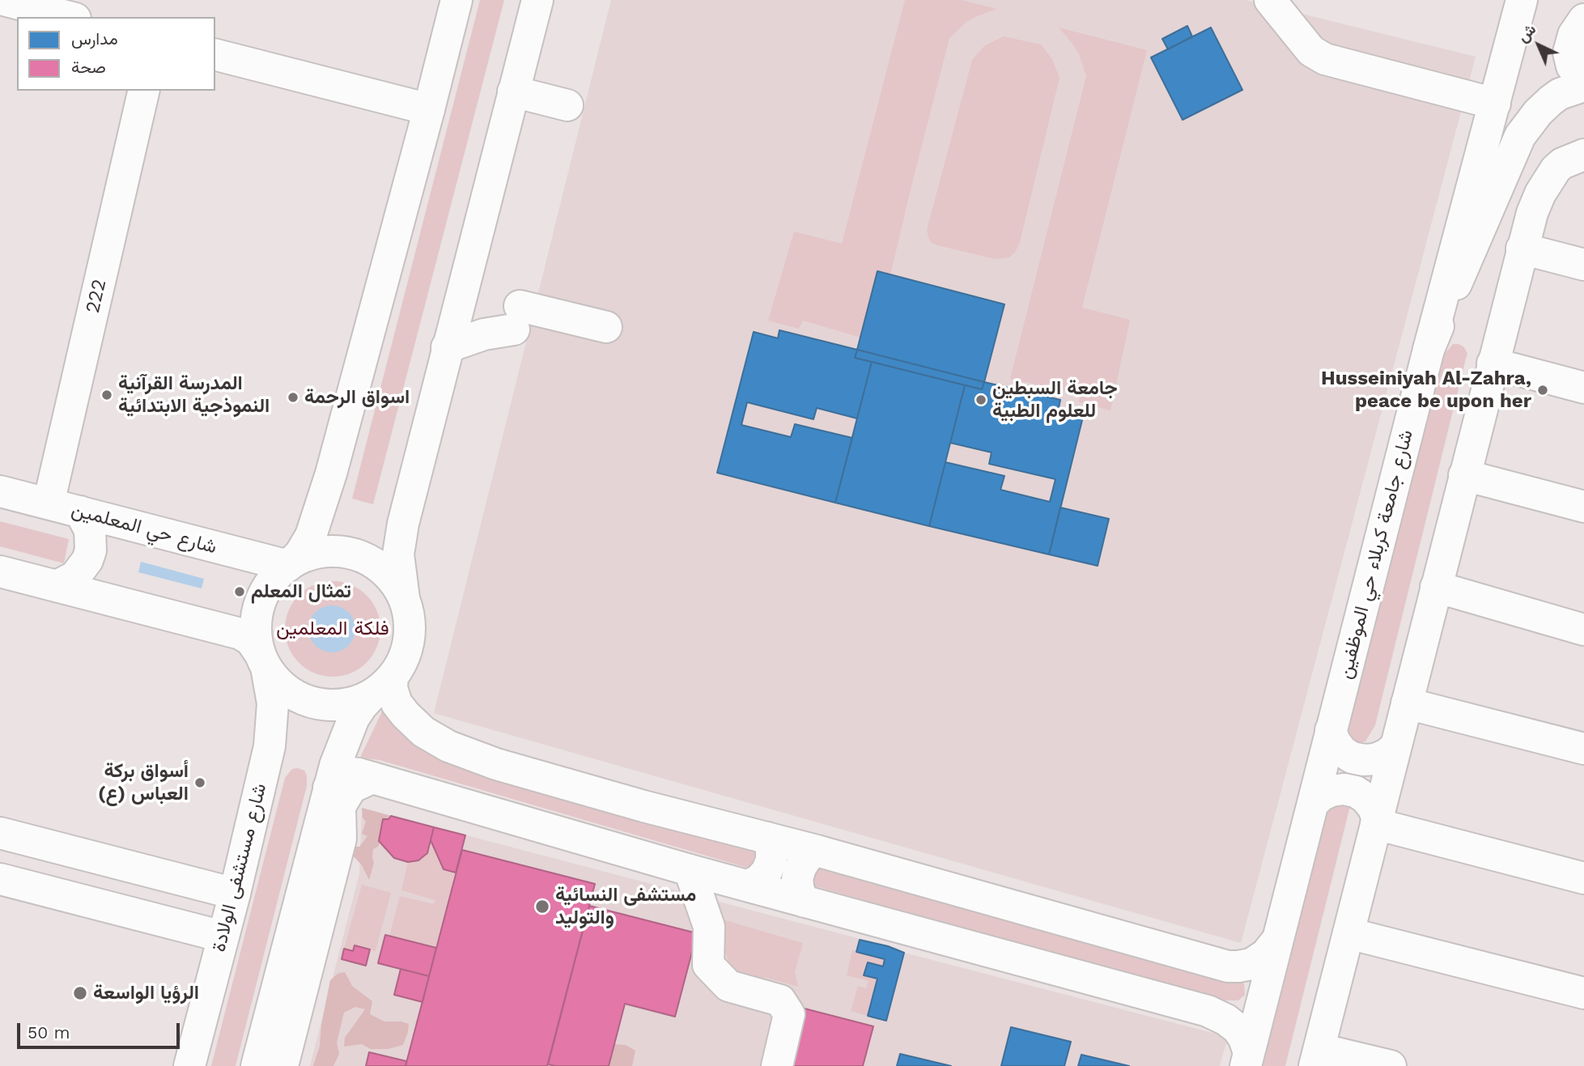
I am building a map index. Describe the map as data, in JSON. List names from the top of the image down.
{
  "streets": {
    "main road": [
      "222",
      "شارع حي المعلمين",
      "شارع جامعة كربلاء حي الموظفين",
      "شارع مستشفى الولادة"
    ]
  },
  "crossings": [
    ["222", "شارع حي المعلمين"],
    ["شارع حي المعلمين", "شارع مستشفى الولادة"]
  ],
  "parks": ["فلكة المعلمين"],
  "places": [
    "Husseiniyah Al-Zahra, peace be upon her",
    "المدرسة القرآنية النموذجية الابتدائية",
    "اسواق الرحمة",
    "جامعة السبطين للعلوم الطبية",
    "تمثال المعلم",
    "أسواق بركة العباس (ع)",
    "مستشفى النسائية والتوليد",
    "الرؤيا الواسعة"
  ],
  "legend": ["مدارس", "صحة"],
  "scale_bar": "50 m",
  "north": "top left"
}
